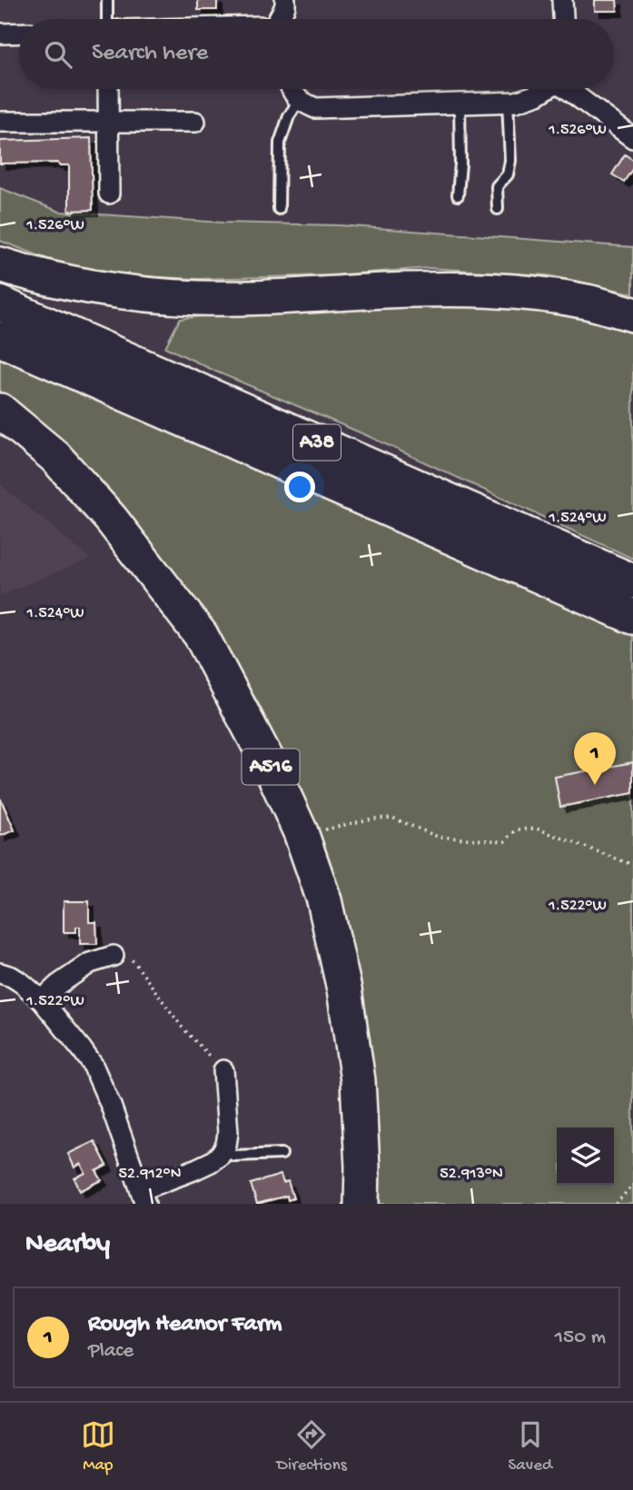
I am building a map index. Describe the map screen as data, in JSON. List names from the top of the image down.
{
  "streets": {
    "highway": ["A38", "A516"]
  },
  "page": {
    "search": "Search here",
    "pins": "1",
    "heading": "Nearby",
    "list": [
      {
        "mark": "1",
        "name": "Rough Heanor Farm",
        "note": "Place",
        "value": "150 m"
      }
    ],
    "nav": ["Map", "Directions", "Saved"]
  },
  "coordinates": [
    "1.526°W",
    "1.524°W",
    "1.522°W",
    "52.912°N",
    "52.913°N"
  ]
}
